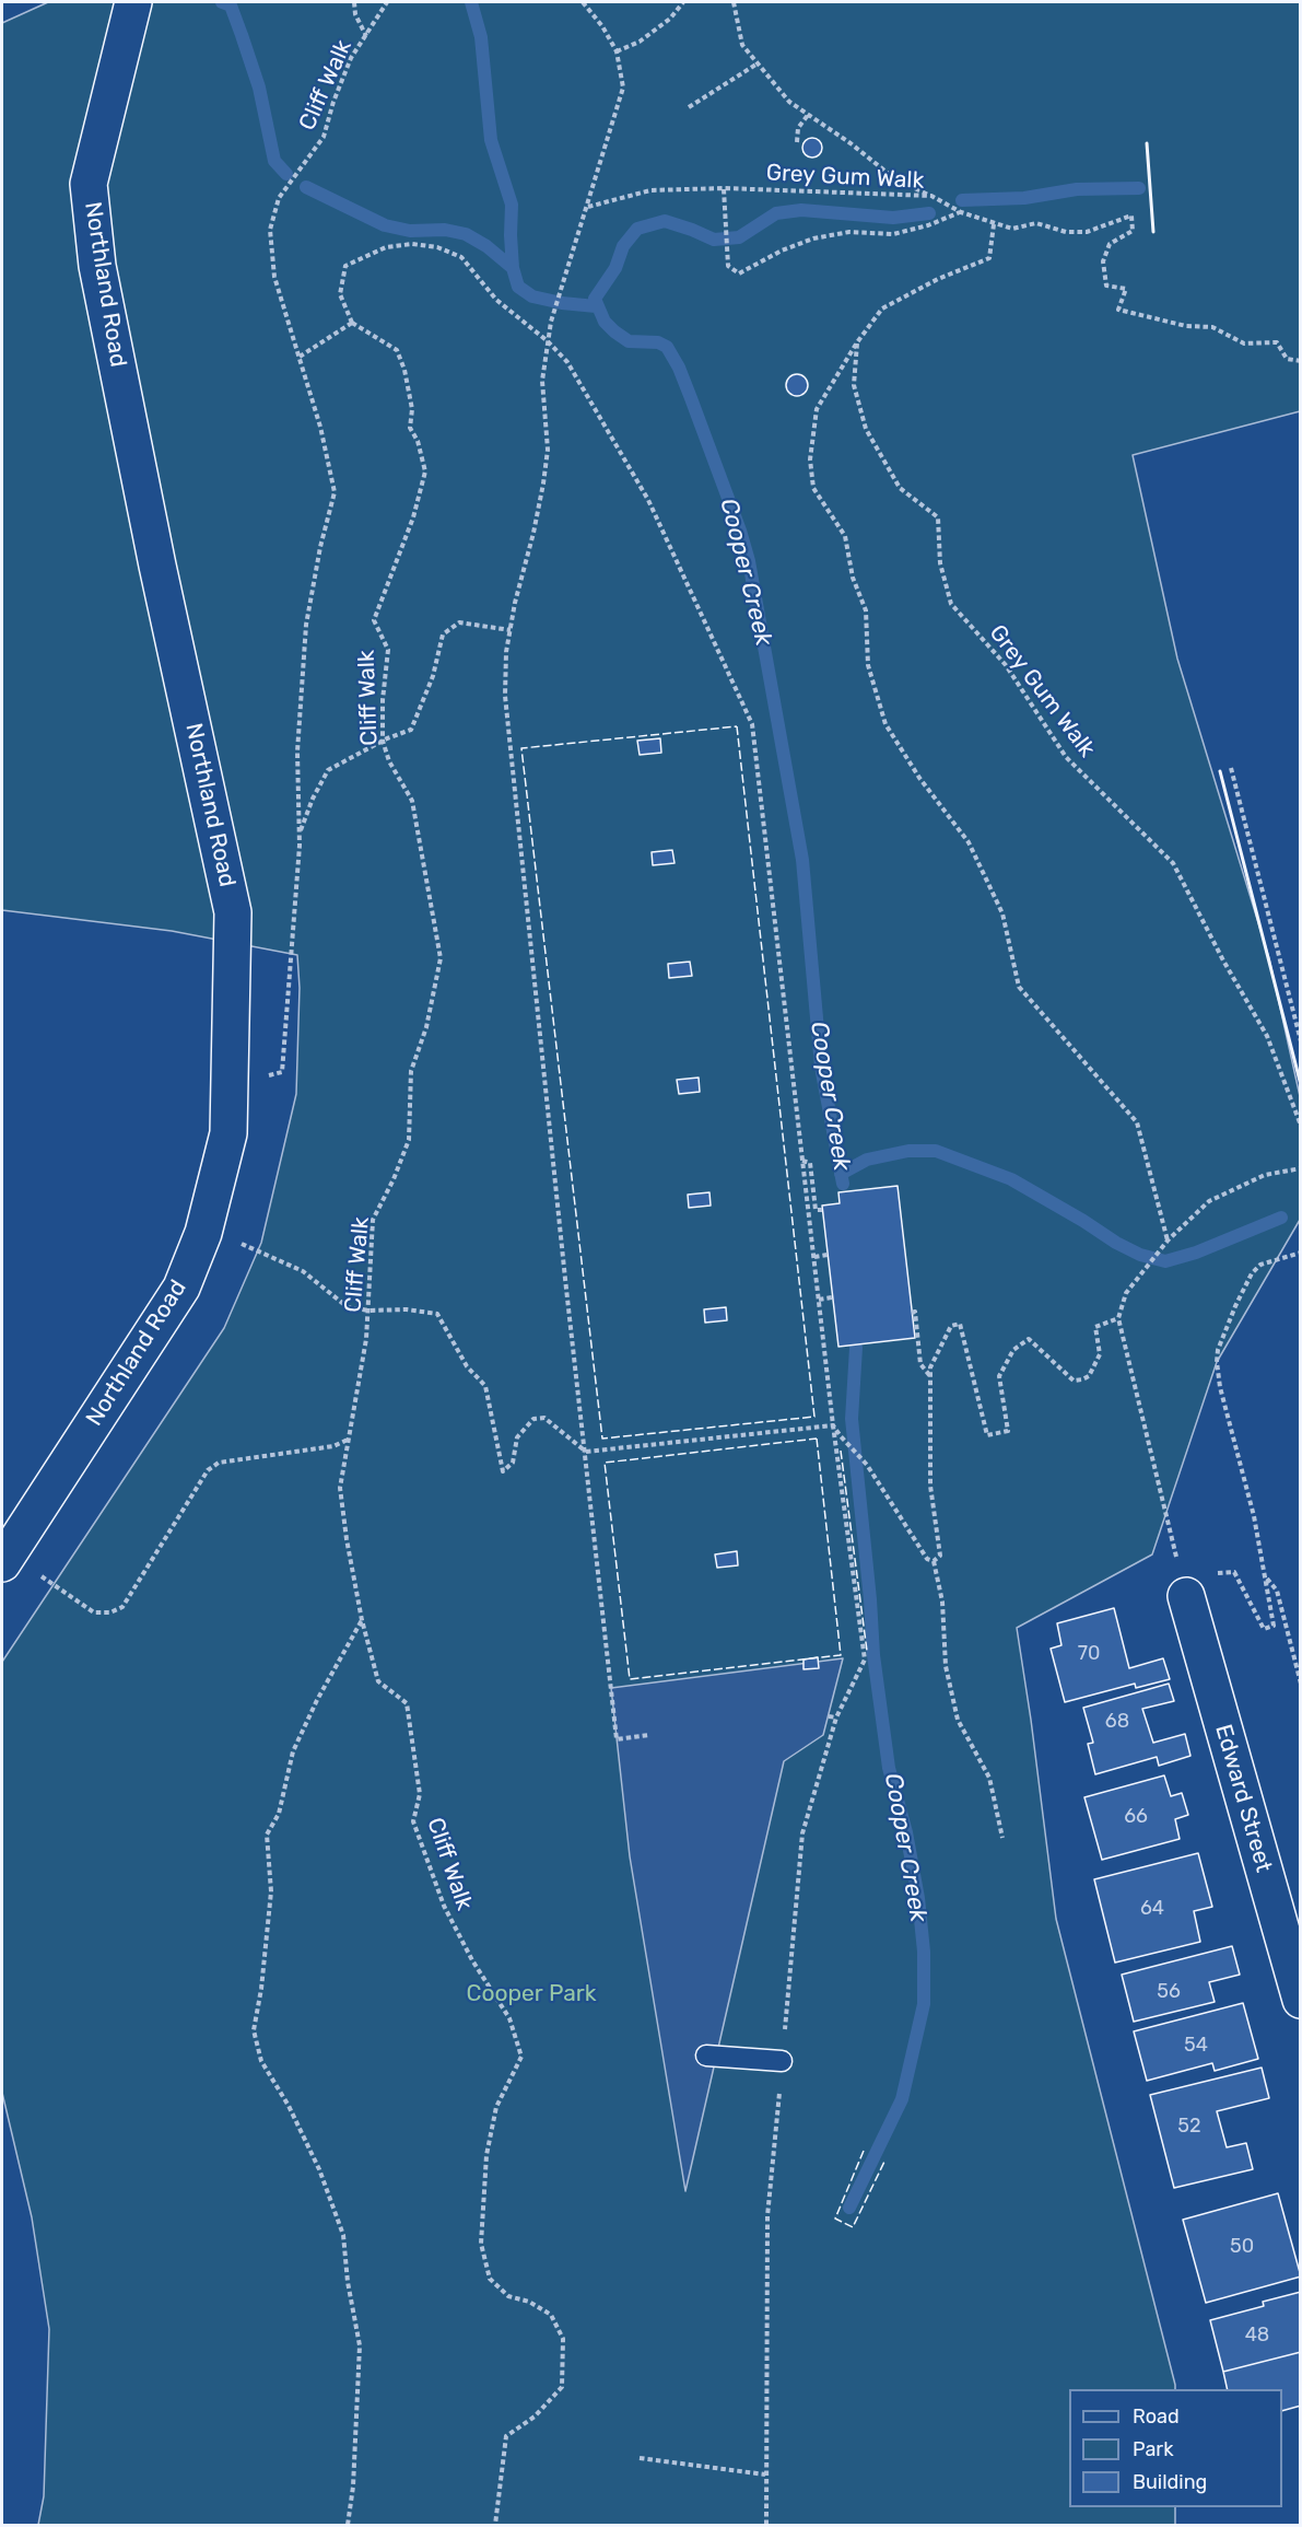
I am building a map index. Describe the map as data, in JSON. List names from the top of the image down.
{
  "streets": {
    "street": ["Northland Road", "Edward Street"],
    "path": ["Cliff Walk", "Grey Gum Walk"]
  },
  "water": ["Cooper Creek"],
  "parks": ["Cooper Park"],
  "house_numbers": [
    "70",
    "68",
    "66",
    "64",
    "56",
    "54",
    "52",
    "50",
    "48"
  ],
  "legend": ["Road", "Park", "Building"]
}
